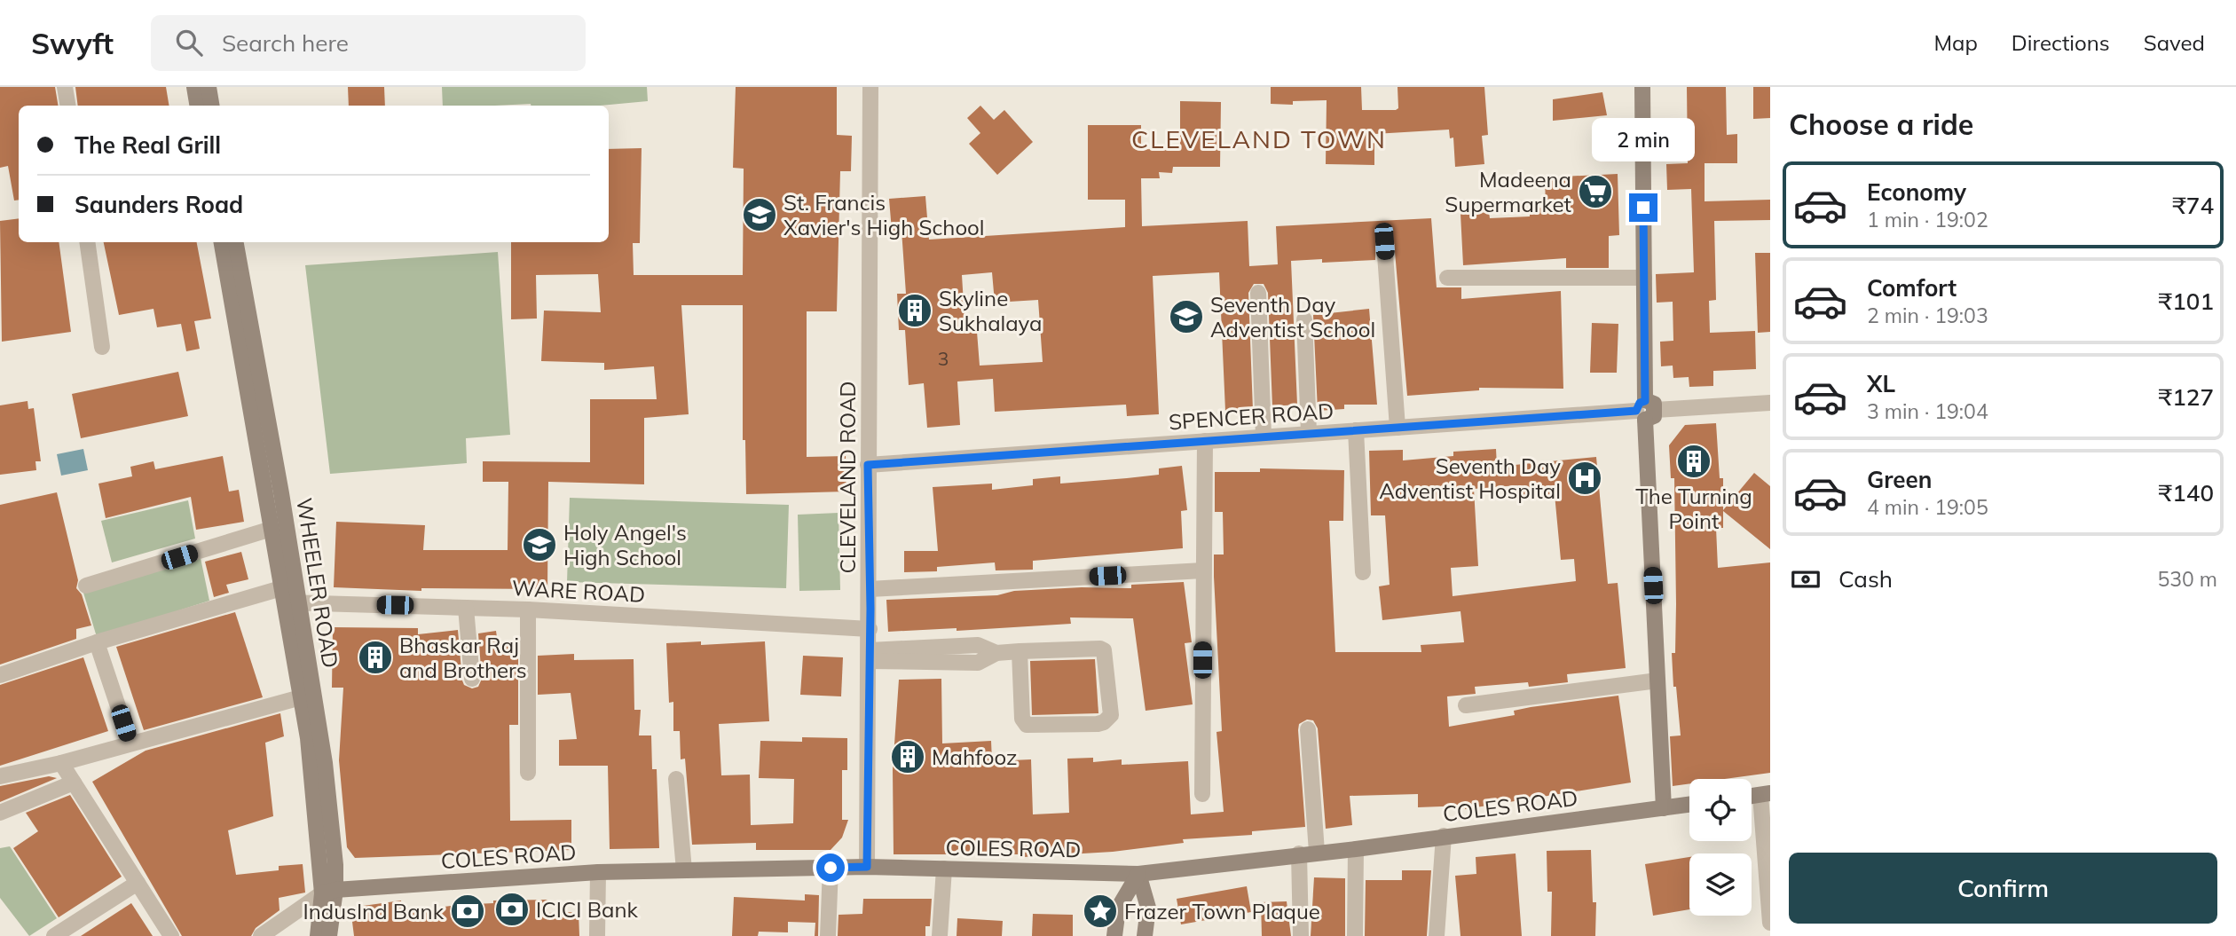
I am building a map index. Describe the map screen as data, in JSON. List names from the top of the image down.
{
  "streets": {
    "street": [
      "SPENCER ROAD",
      "CLEVELAND ROAD",
      "WHEELER ROAD",
      "WARE ROAD",
      "COLES ROAD"
    ]
  },
  "crossings": [
    ["SPENCER ROAD", "CLEVELAND ROAD"],
    ["CLEVELAND ROAD", "WARE ROAD"],
    ["CLEVELAND ROAD", "COLES ROAD"],
    ["WHEELER ROAD", "WARE ROAD"],
    ["WHEELER ROAD", "COLES ROAD"]
  ],
  "districts": ["CLEVELAND TOWN"],
  "places": {
    "supermarket": ["Madeena Supermarket"],
    "school or university": ["St. Francis Xavier's High School", "Seventh Day Adventist School", "Holy Angel's High School"],
    "building": [
      "Skyline Sukhalaya",
      "The Turning Point",
      "Bhaskar Raj and Brothers",
      "Mahfooz"
    ],
    "hospital": ["Seventh Day Adventist Hospital"],
    "bank": ["ICICI Bank", "IndusInd Bank"],
    "place": ["Frazer Town Plaque"]
  },
  "house_numbers": ["3"],
  "page": {
    "header": "Swyft",
    "search": "Search here",
    "nav": ["Map", "Directions", "Saved"],
    "heading": "Choose a ride",
    "banner": ["The Real Grill", "Saunders Road"],
    "bubble": "2 min",
    "list": [
      {
        "name": "Economy",
        "note": "1 min · 19:02",
        "value": "₹74"
      },
      {
        "name": "Comfort",
        "note": "2 min · 19:03",
        "value": "₹101"
      },
      {
        "name": "XL",
        "note": "3 min · 19:04",
        "value": "₹127"
      },
      {
        "name": "Green",
        "note": "4 min · 19:05",
        "value": "₹140"
      }
    ],
    "pay": ["Cash", "530 m"],
    "buttons": "Confirm"
  }
}
